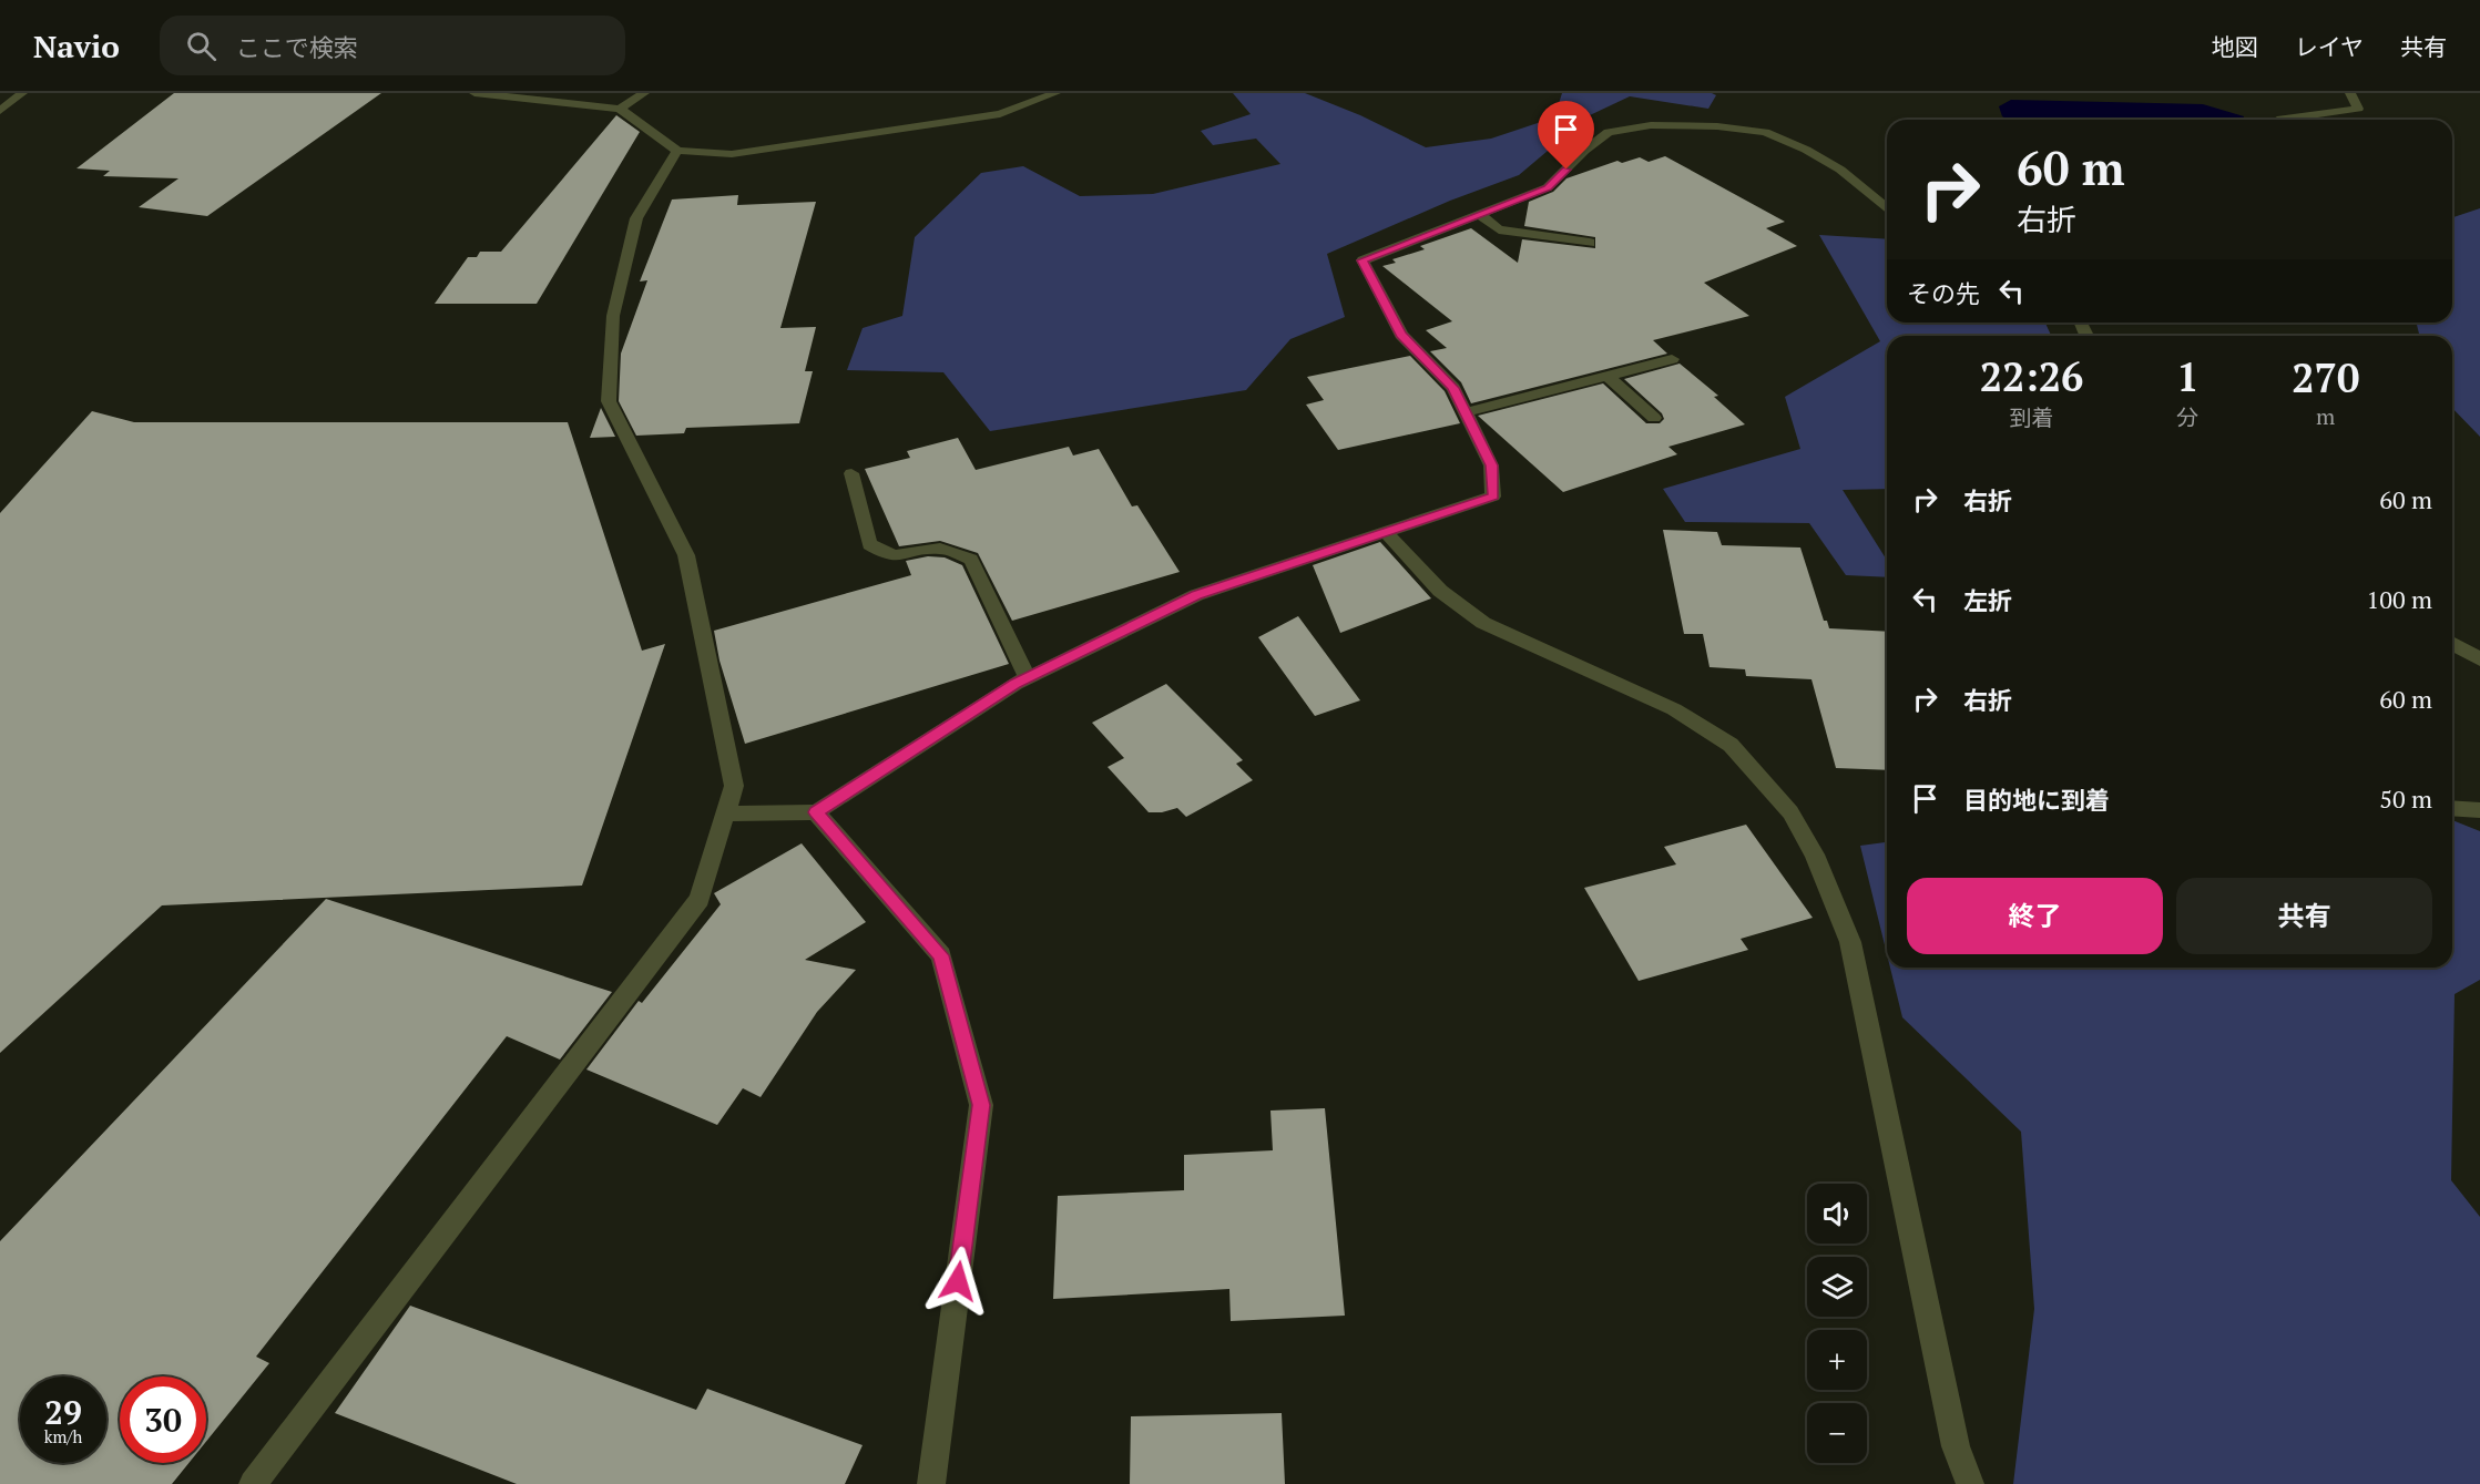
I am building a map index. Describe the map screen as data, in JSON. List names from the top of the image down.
{
  "page": {
    "header": "Navio",
    "search": "ここで検索",
    "nav": ["地図", "レイヤ", "共有"],
    "turn": ["60 m", "右折"],
    "then": "その先",
    "eta": [
      "22:26",
      "到着",
      "1",
      "分",
      "270",
      "m"
    ],
    "list": [
      {
        "name": "右折",
        "value": "60 m"
      },
      {
        "name": "左折",
        "value": "100 m"
      },
      {
        "name": "右折",
        "value": "60 m"
      },
      {
        "name": "目的地に到着",
        "value": "50 m"
      }
    ],
    "buttons": ["終了", "共有"],
    "map_buttons": ["+", "−"],
    "speed": "29 km/h",
    "limit": "30"
  }
}
